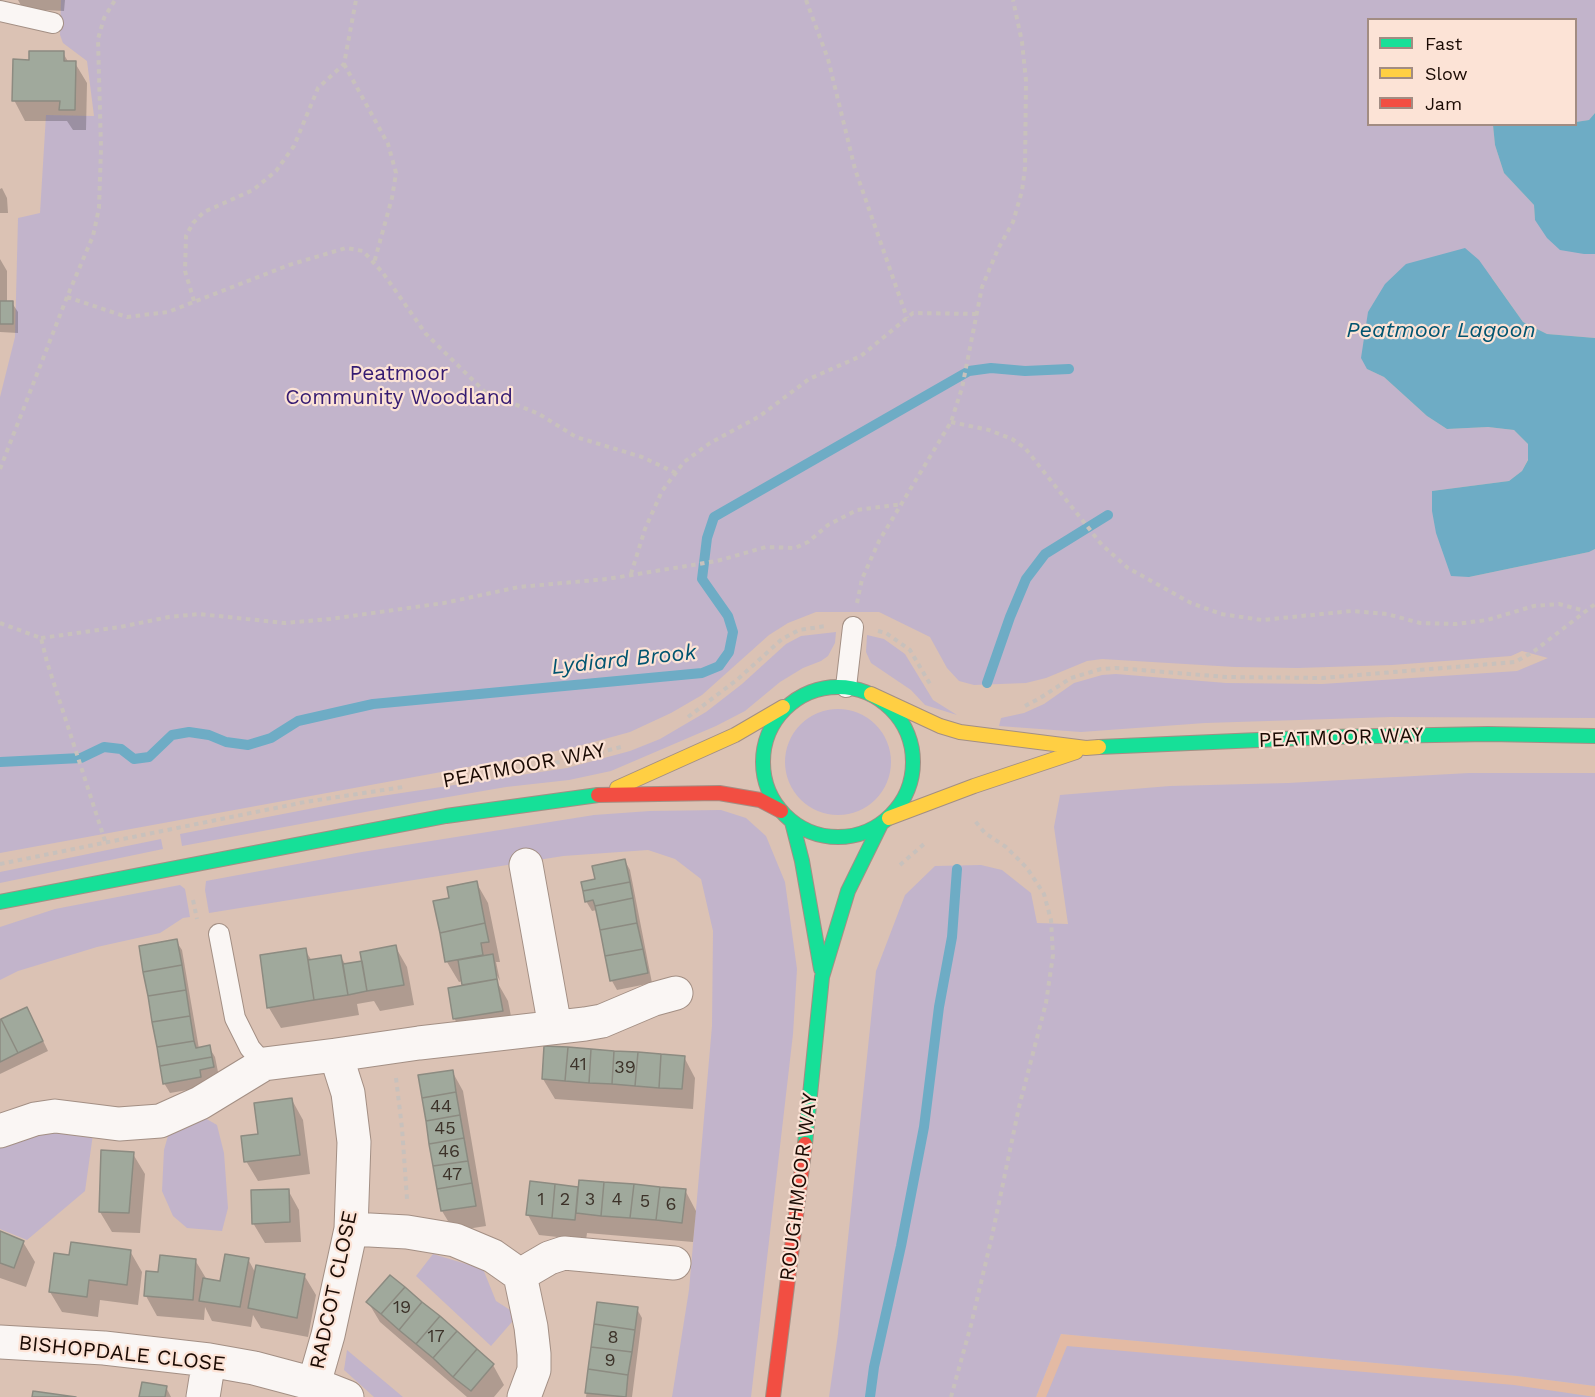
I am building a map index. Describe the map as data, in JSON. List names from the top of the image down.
{
  "streets": {
    "main road": ["PEATMOOR WAY", "ROUGHMOOR WAY"],
    "street": ["RADCOT CLOSE", "BISHOPDALE CLOSE"]
  },
  "crossings": [
    ["PEATMOOR WAY", "ROUGHMOOR WAY"],
    ["RADCOT CLOSE", "BISHOPDALE CLOSE"]
  ],
  "water": ["Peatmoor Lagoon", "Lydiard Brook"],
  "parks": ["Peatmoor Community Woodland"],
  "house_numbers": [
    "41",
    "39",
    "44",
    "45",
    "46",
    "47",
    "1",
    "2",
    "3",
    "4",
    "5",
    "6",
    "19",
    "17",
    "8",
    "9"
  ],
  "legend": ["Fast", "Slow", "Jam"]
}
